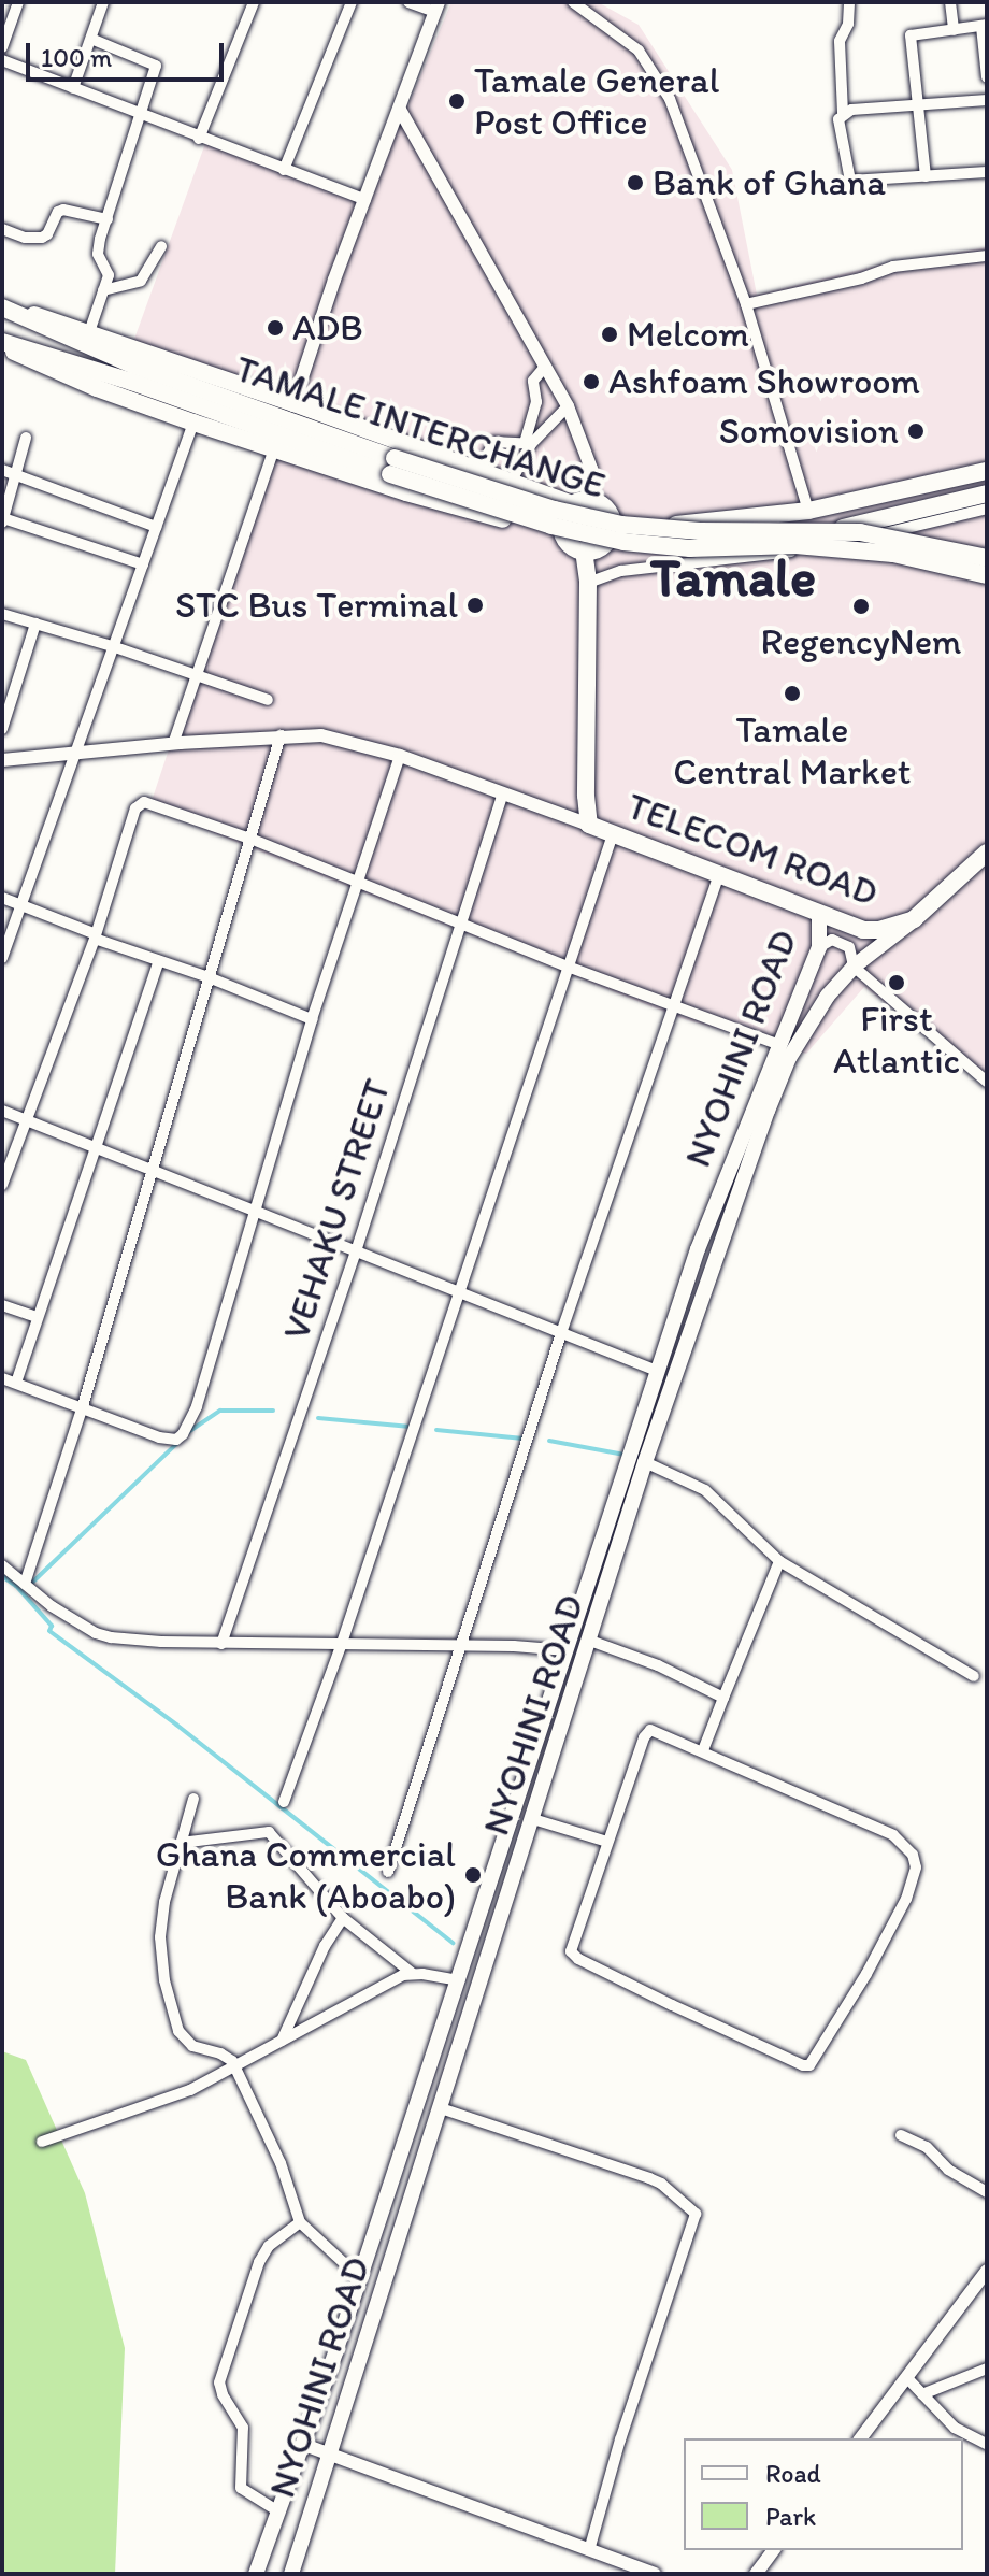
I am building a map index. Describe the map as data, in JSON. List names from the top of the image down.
{
  "streets": {
    "main road": ["TAMALE INTERCHANGE", "TELECOM ROAD", "NYOHINI ROAD"],
    "street": ["VEHAKU STREET"]
  },
  "crossings": [
    ["TELECOM ROAD", "NYOHINI ROAD"]
  ],
  "districts": ["Tamale"],
  "places": [
    "Tamale General Post Office",
    "Bank of Ghana",
    "ADB",
    "Melcom",
    "Ashfoam Showroom",
    "Somovision",
    "STC Bus Terminal",
    "RegencyNem",
    "Tamale Central Market",
    "First Atlantic",
    "Ghana Commercial Bank (Aboabo)"
  ],
  "legend": ["Road", "Park"],
  "scale_bar": "100 m"
}
